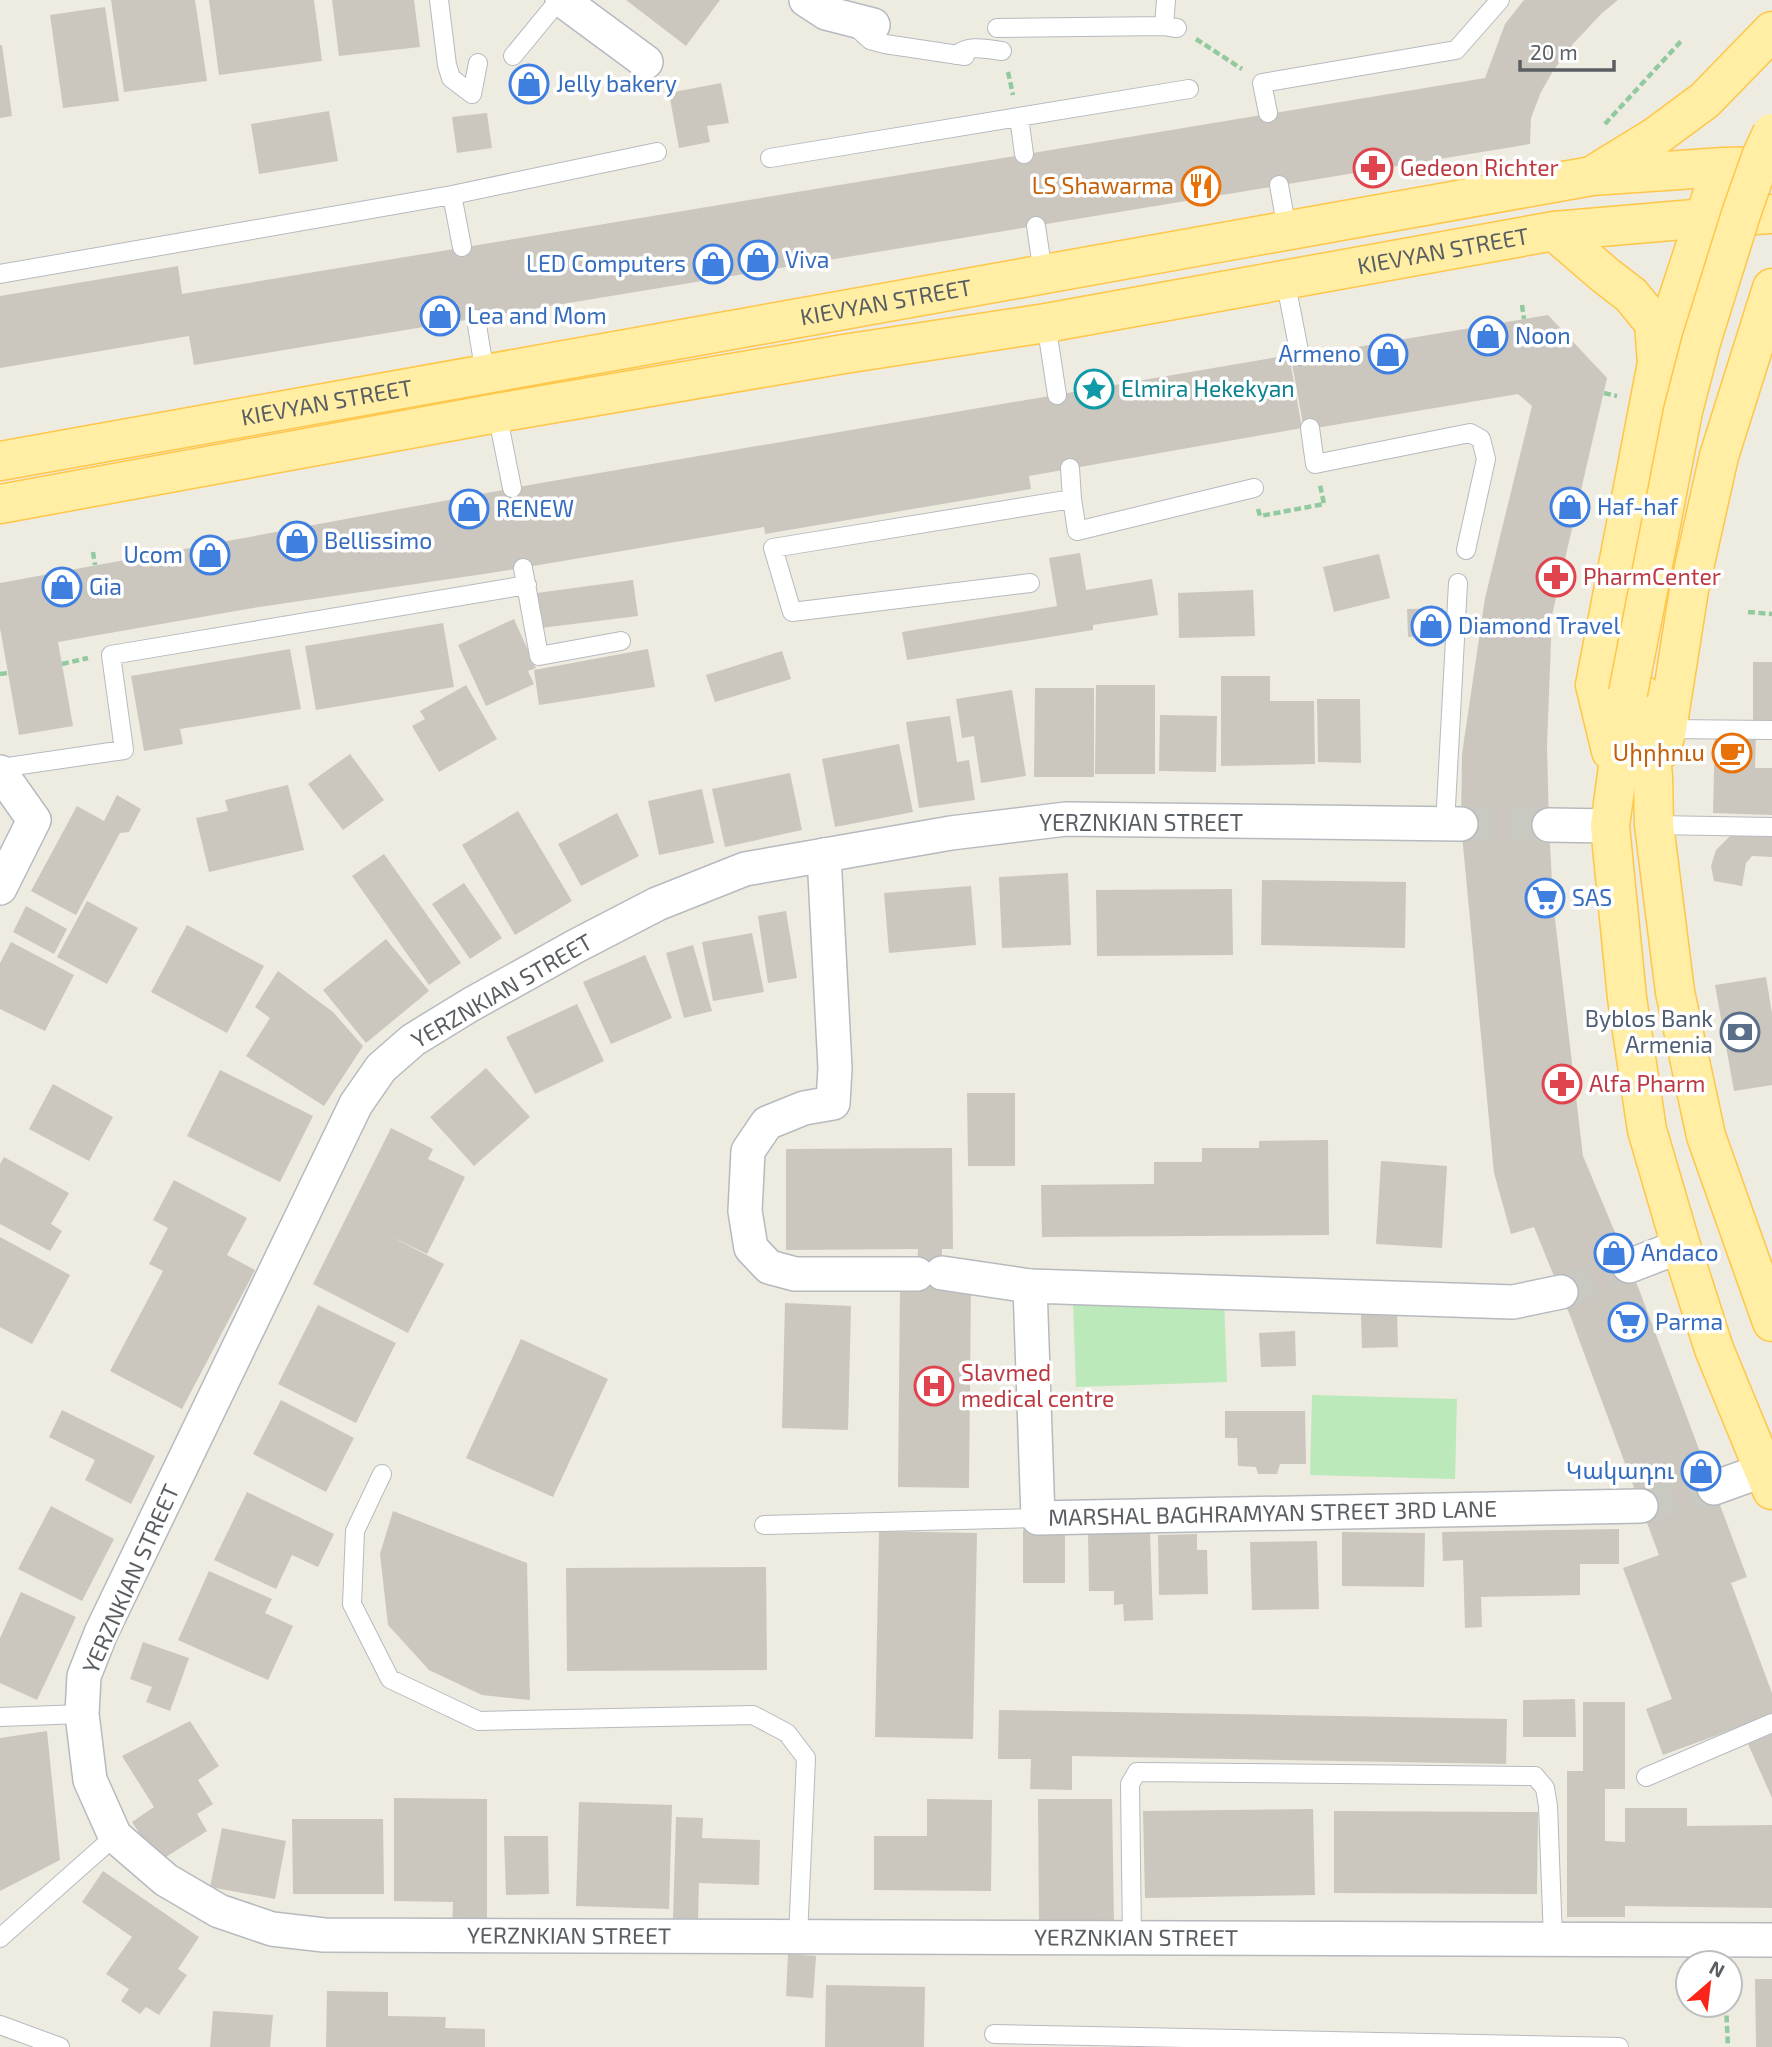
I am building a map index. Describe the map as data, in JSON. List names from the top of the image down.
{
  "streets": {
    "main road": ["KIEVYAN STREET"],
    "street": ["YERZNKIAN STREET", "MARSHAL BAGHRAMYAN STREET 3RD LANE"]
  },
  "places": {
    "shop": [
      "Jelly bakery",
      "Viva",
      "LED Computers",
      "Lea and Mom",
      "Noon",
      "Armeno",
      "Haf-haf",
      "RENEW",
      "Bellissimo",
      "Ucom",
      "Gia",
      "Diamond Travel",
      "Andaco",
      "Կակադու"
    ],
    "pharmacy": ["Gedeon Richter", "PharmCenter", "Alfa Pharm"],
    "restaurant": ["LS Shawarma"],
    "place": ["Elmira Hekekyan"],
    "cafe": ["Սիրիուս"],
    "supermarket": ["SAS", "Parma"],
    "bank": ["Byblos Bank Armenia"],
    "hospital": ["Slavmed medical centre"]
  },
  "scale_bar": "20 m",
  "north": "top right"
}
